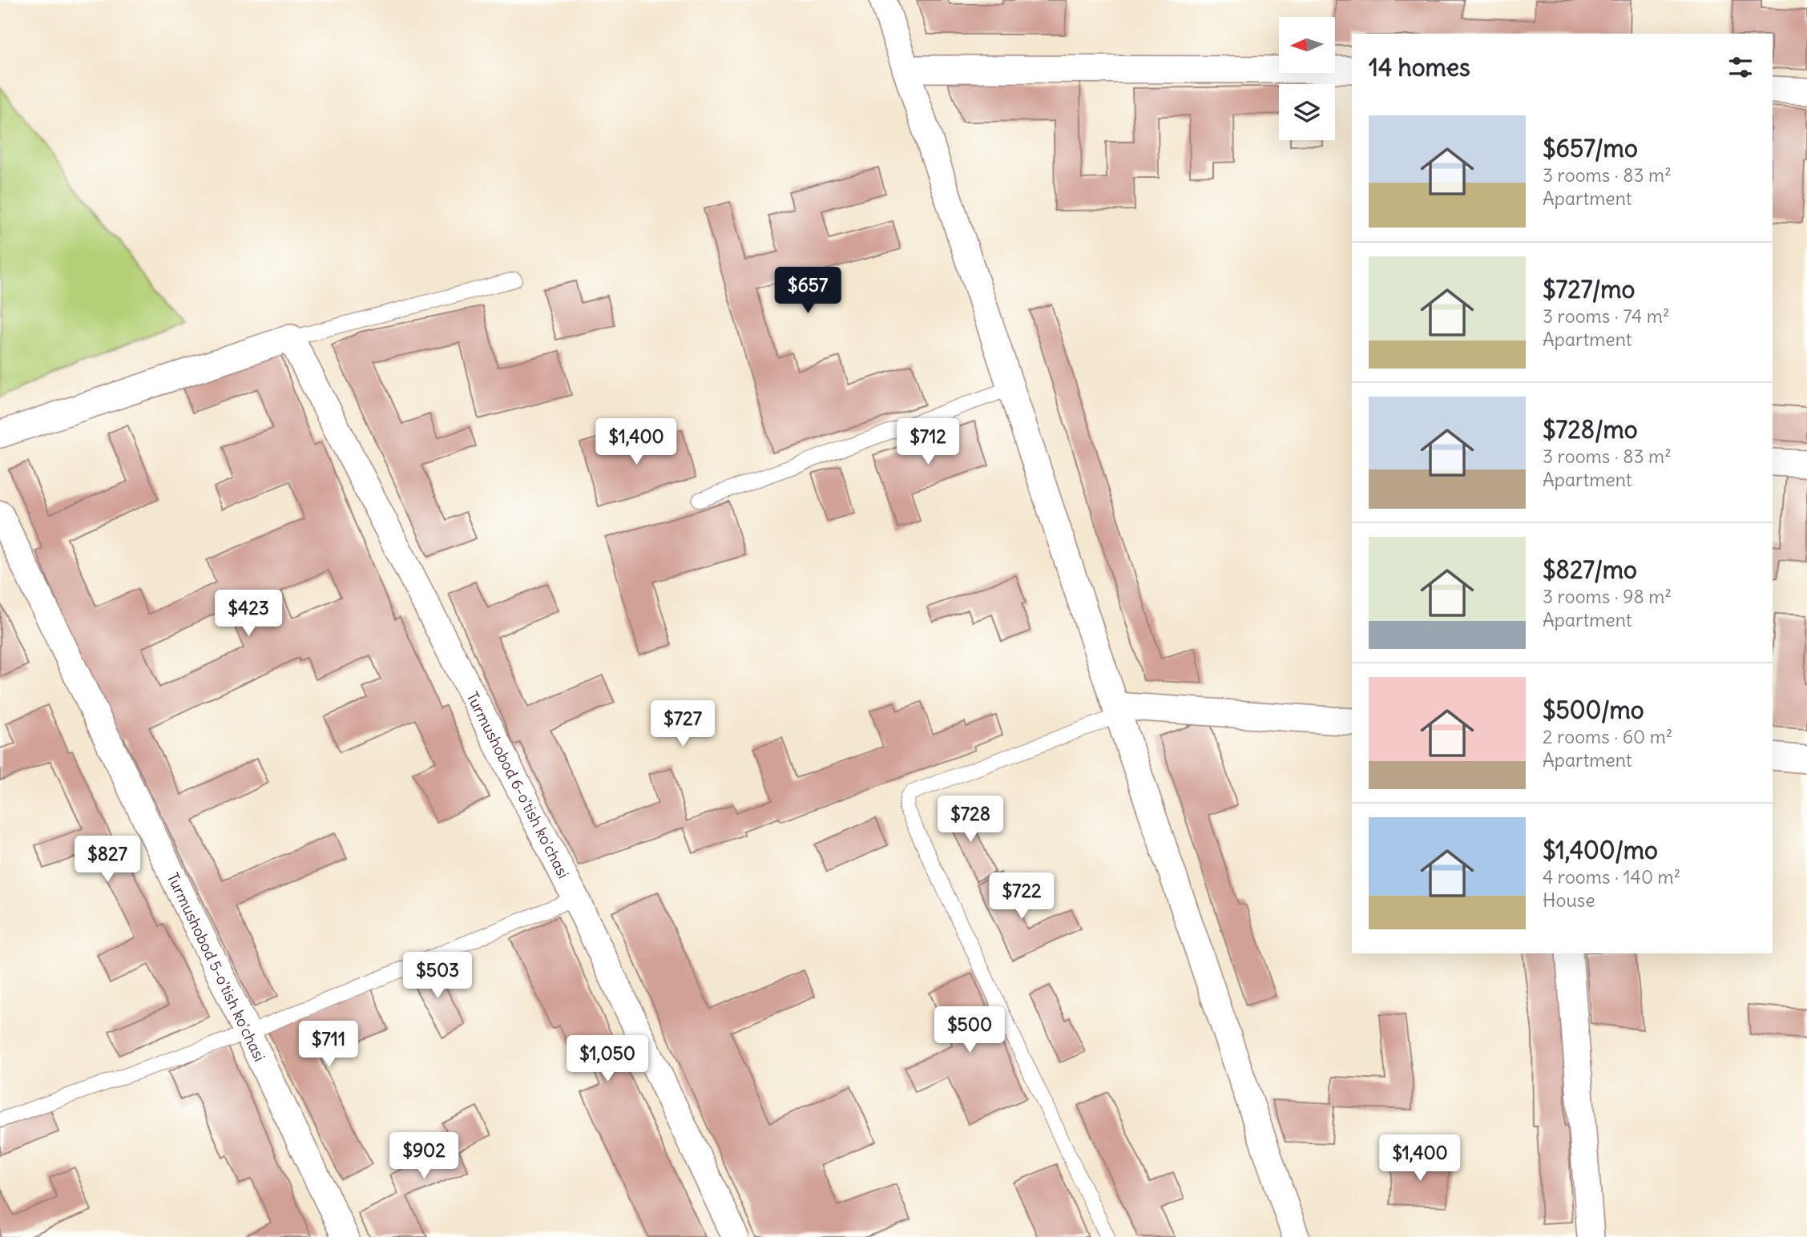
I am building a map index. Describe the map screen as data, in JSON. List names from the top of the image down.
{
  "streets": {
    "street": ["Turmushobod 6-o'tish ko'chasi", "Turmushobod 5-o'tish ko'chasi"]
  },
  "north": "left",
  "page": {
    "heading": "14 homes",
    "list": [
      {
        "name": "$657/mo",
        "note": "3 rooms · 83 m² · Apartment"
      },
      {
        "name": "$727/mo",
        "note": "3 rooms · 74 m² · Apartment"
      },
      {
        "name": "$728/mo",
        "note": "3 rooms · 83 m² · Apartment"
      },
      {
        "name": "$827/mo",
        "note": "3 rooms · 98 m² · Apartment"
      },
      {
        "name": "$500/mo",
        "note": "2 rooms · 60 m² · Apartment"
      },
      {
        "name": "$1,400/mo",
        "note": "4 rooms · 140 m² · House"
      }
    ],
    "price": [
      "$657",
      "$1,400",
      "$712",
      "$423",
      "$727",
      "$728",
      "$827",
      "$722",
      "$503",
      "$500",
      "$711",
      "$1,050",
      "$902",
      "$1,400"
    ]
  }
}
